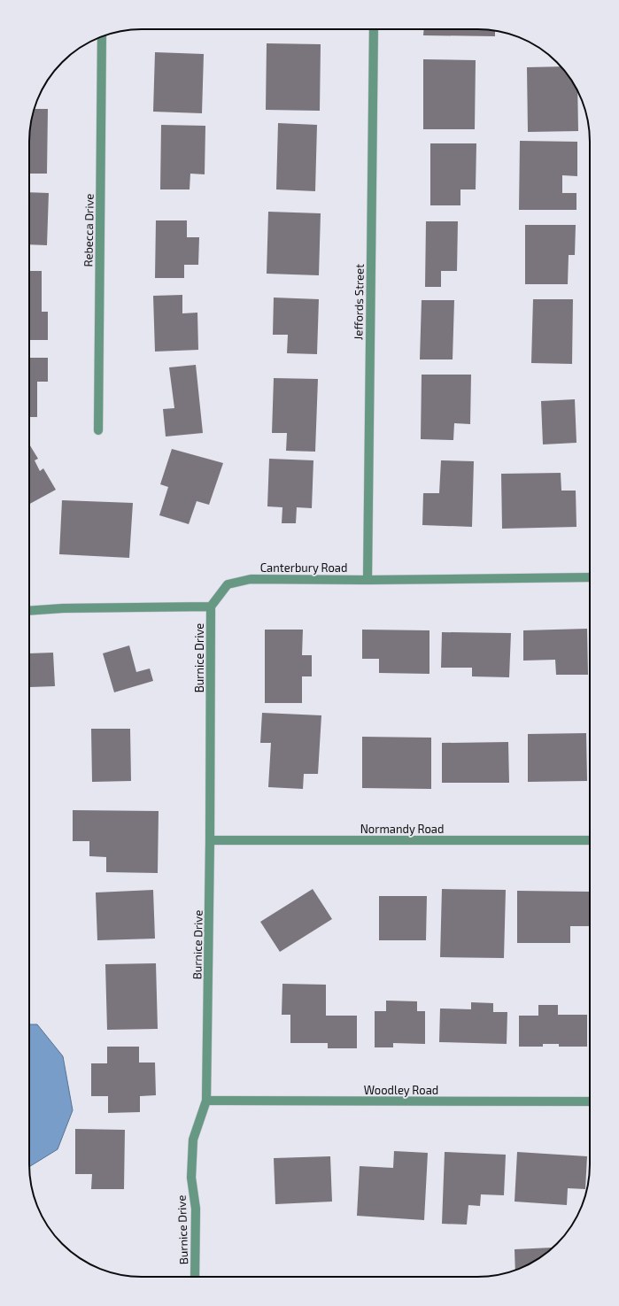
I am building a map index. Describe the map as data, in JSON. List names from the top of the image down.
{
  "streets": {
    "street": [
      "Rebecca Drive",
      "Jeffords Street",
      "Canterbury Road",
      "Burnice Drive",
      "Normandy Road",
      "Woodley Road"
    ]
  },
  "crossings": [
    ["Jeffords Street", "Canterbury Road"],
    ["Canterbury Road", "Burnice Drive"],
    ["Burnice Drive", "Normandy Road"],
    ["Burnice Drive", "Woodley Road"]
  ]
}
